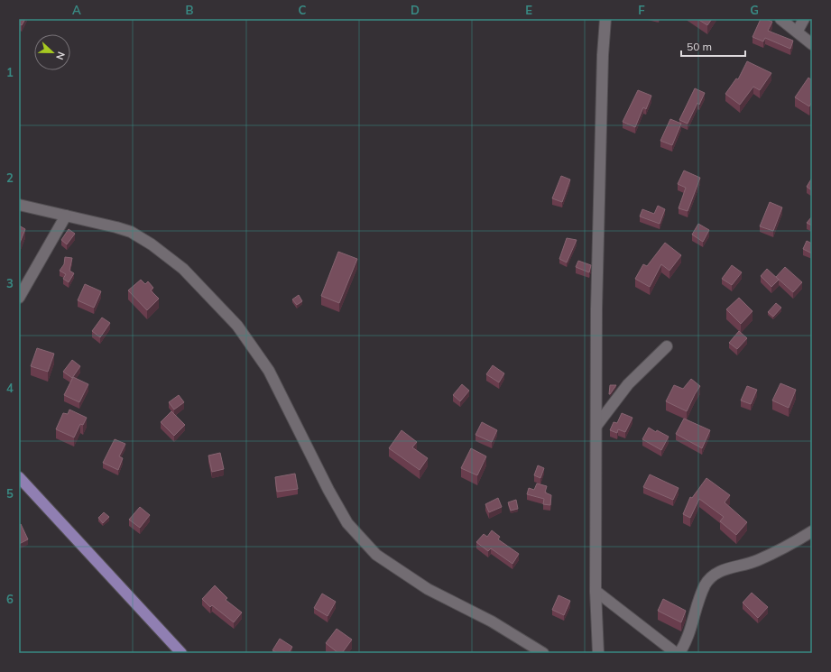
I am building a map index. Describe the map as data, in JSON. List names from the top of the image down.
{
  "scale_bar": "50 m",
  "north": "right",
  "grid": {
    "columns": [
      "A",
      "B",
      "C",
      "D",
      "E",
      "F",
      "G"
    ],
    "rows": [
      "1",
      "2",
      "3",
      "4",
      "5",
      "6"
    ]
  }
}
